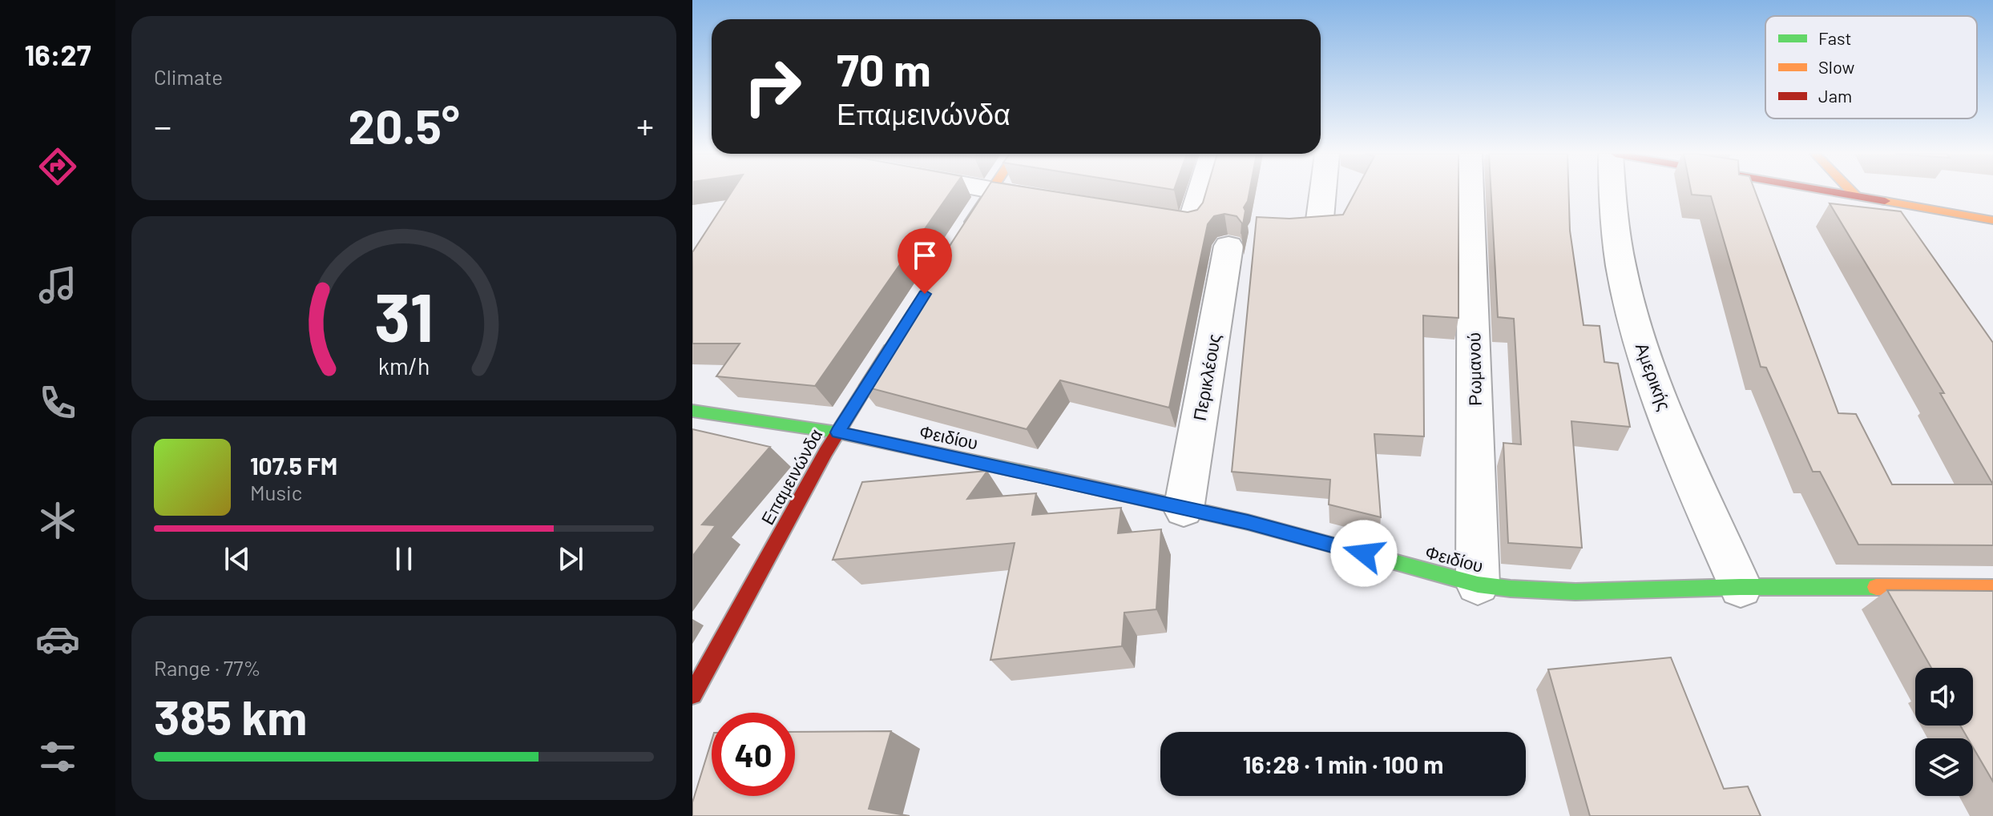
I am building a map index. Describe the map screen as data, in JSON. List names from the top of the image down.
{
  "streets": {
    "street": [
      "Ρωμανού",
      "Αμερικής",
      "Περικλέους",
      "Φειδίου",
      "Επαμεινώνδα"
    ]
  },
  "crossings": [
    ["Ρωμανού", "Φειδίου"],
    ["Αμερικής", "Φειδίου"],
    ["Περικλέους", "Φειδίου"],
    ["Φειδίου", "Επαμεινώνδα"]
  ],
  "legend": ["Fast", "Slow", "Jam"],
  "page": {
    "tabs": "16:27",
    "tile": [
      "Climate",
      ["Range · 77%", "385 km"]
    ],
    "turn": ["70 m", "Επαμεινώνδα"],
    "heat": ["−", "20.5°", "+"],
    "song": ["107.5 FM", "Music"],
    "limit": "40",
    "trip": "16:28 · 1 min · 100 m",
    "gauge": ["31", "km/h"]
  }
}
